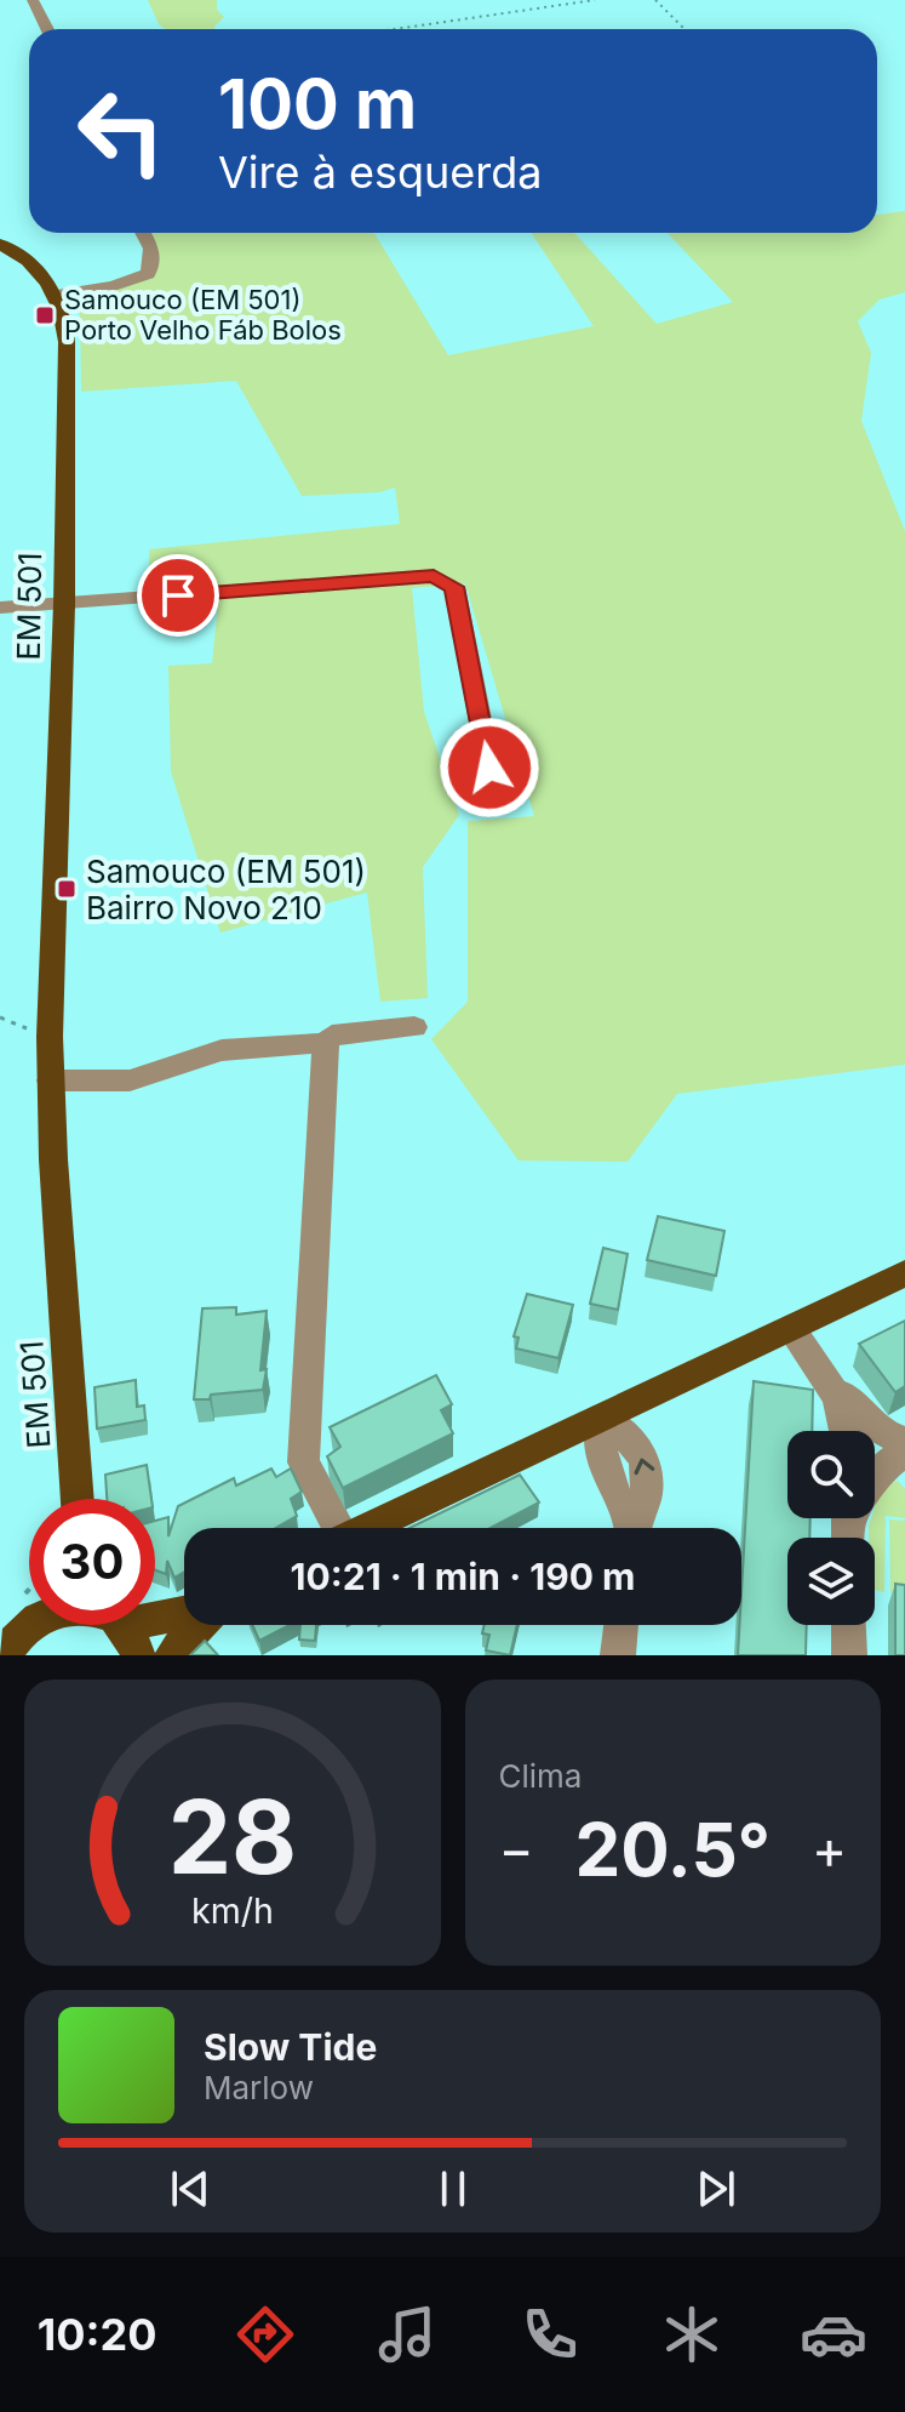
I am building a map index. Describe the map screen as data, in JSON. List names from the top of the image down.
{
  "streets": {
    "main road": ["EM 501"]
  },
  "places": {
    "transit": ["Samouco (EM 501) Porto Velho Fáb Bolos", "Samouco (EM 501) Bairro Novo 210"]
  },
  "page": {
    "turn": ["100 m", "Vire à esquerda"],
    "limit": "30",
    "trip": "10:21 · 1 min · 190 m",
    "tile": "Clima",
    "heat": ["−", "20.5°", "+"],
    "song": ["Slow Tide", "Marlow"],
    "tabs": "10:20",
    "gauge": ["28", "km/h"]
  }
}
